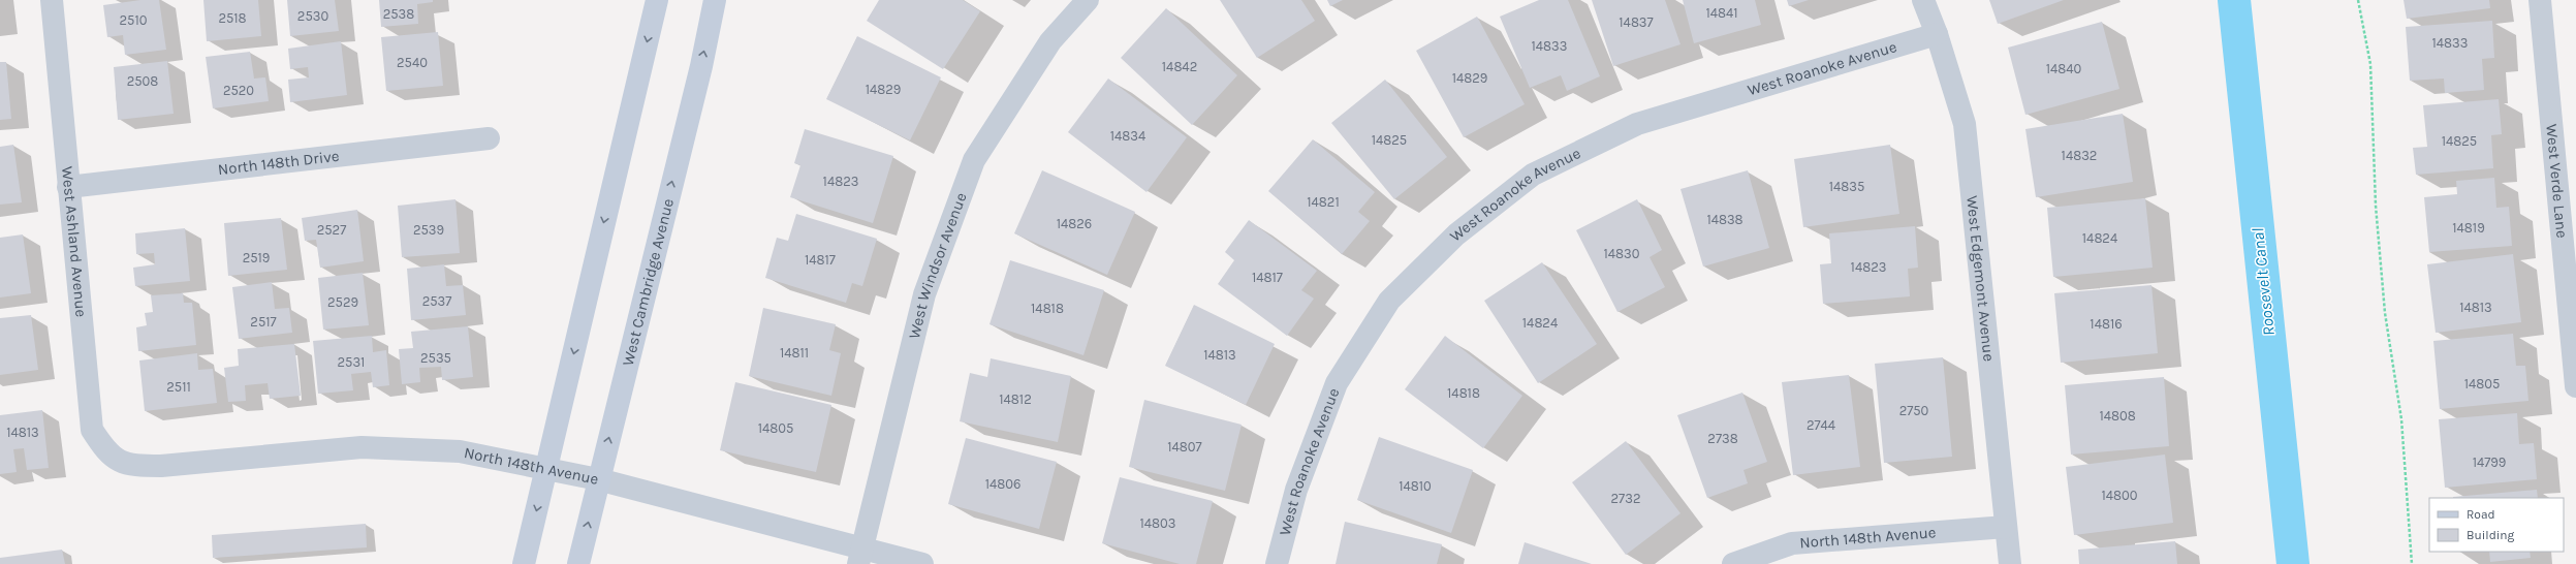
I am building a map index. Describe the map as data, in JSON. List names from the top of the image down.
{
  "streets": {
    "street": [
      "West Roanoke Avenue",
      "North 148th Drive",
      "West Verde Lane",
      "West Ashland Avenue",
      "West Windsor Avenue",
      "West Edgemont Avenue",
      "West Cambridge Avenue",
      "North 148th Avenue"
    ]
  },
  "crossings": [
    ["West Roanoke Avenue", "West Edgemont Avenue"],
    ["North 148th Drive", "West Ashland Avenue"],
    ["West Ashland Avenue", "North 148th Avenue"],
    ["West Windsor Avenue", "North 148th Avenue"],
    ["West Edgemont Avenue", "North 148th Avenue"],
    ["West Cambridge Avenue", "North 148th Avenue"]
  ],
  "water": ["Roosevelt Canal"],
  "house_numbers": [
    "14841",
    "2538",
    "2530",
    "2518",
    "2510",
    "14837",
    "14833",
    "14833",
    "2540",
    "14842",
    "14840",
    "14829",
    "2508",
    "14829",
    "2520",
    "14834",
    "14825",
    "14825",
    "14832",
    "14823",
    "14835",
    "14821",
    "14838",
    "14826",
    "14819",
    "2527",
    "2539",
    "14824",
    "14830",
    "2519",
    "14817",
    "14823",
    "14817",
    "2537",
    "2529",
    "14813",
    "14818",
    "2517",
    "14824",
    "14816",
    "14811",
    "14813",
    "2535",
    "2531",
    "14805",
    "2511",
    "14818",
    "14812",
    "2750",
    "14808",
    "2744",
    "14805",
    "14813",
    "2738",
    "14807",
    "14799",
    "14806",
    "14810",
    "14800",
    "2732",
    "14803"
  ],
  "legend": ["Road", "Building"]
}
